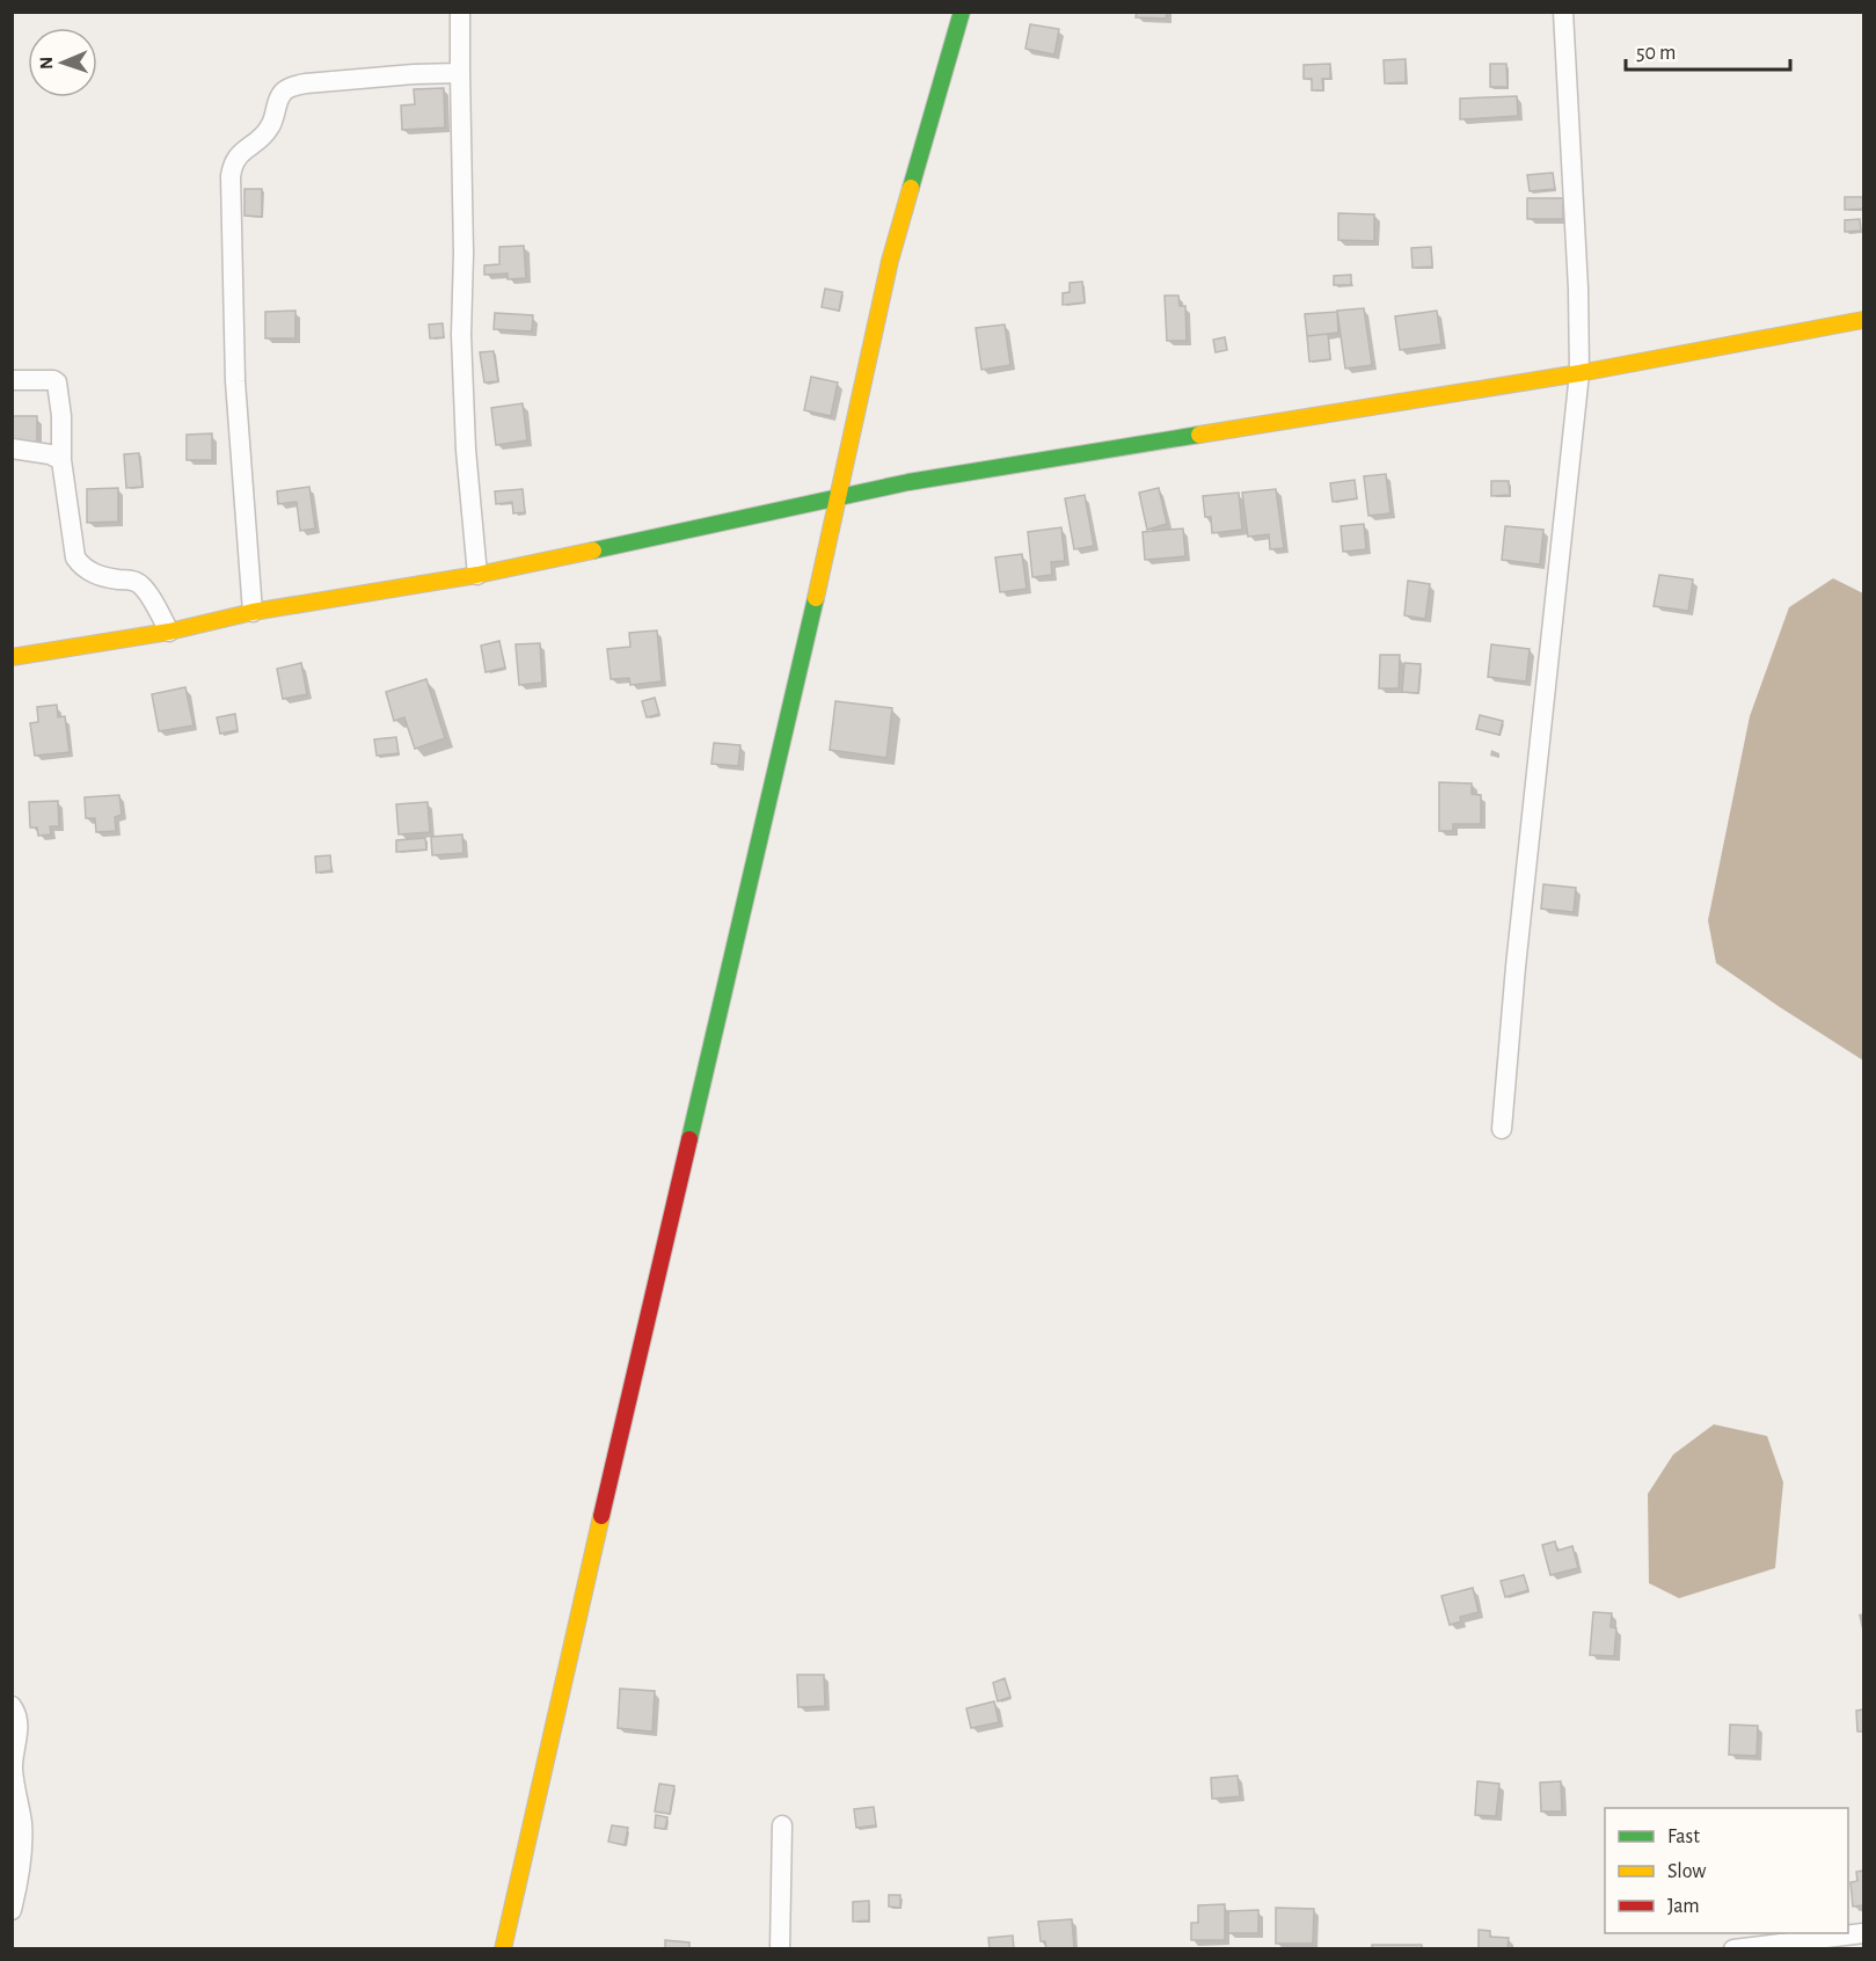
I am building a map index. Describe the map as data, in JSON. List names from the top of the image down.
{
  "legend": ["Fast", "Slow", "Jam"],
  "scale_bar": "50 m",
  "north": "left"
}
